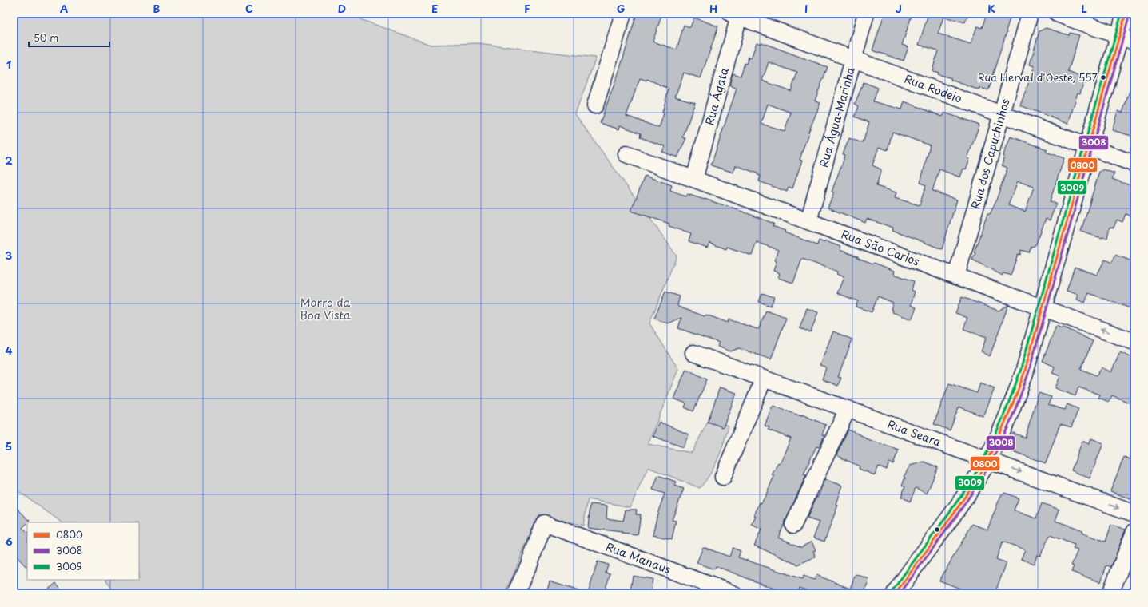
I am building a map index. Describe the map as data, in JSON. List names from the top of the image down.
{
  "streets": {
    "street": [
      "Rua Rodeio",
      "Rua Ágata",
      "Rua Água-Marinha",
      "Rua dos Capuchinhos",
      "Rua São Carlos",
      "Rua Seara",
      "Rua Manaus"
    ]
  },
  "crossings": [
    ["Rua Rodeio", "Rua Ágata"],
    ["Rua Rodeio", "Rua Água-Marinha"],
    ["Rua Rodeio", "Rua dos Capuchinhos"],
    ["Rua Ágata", "Rua São Carlos"],
    ["Rua Água-Marinha", "Rua São Carlos"],
    ["Rua dos Capuchinhos", "Rua São Carlos"]
  ],
  "parks": ["Morro da Boa Vista"],
  "places": ["Rua Herval d'Oeste, 557"],
  "lines": ["transit line 0800", "transit line 3009", "transit line 3008"],
  "legend": ["0800", "3008", "3009"],
  "scale_bar": "50 m",
  "grid": {
    "columns": [
      "A",
      "B",
      "C",
      "D",
      "E",
      "F",
      "G",
      "H",
      "I",
      "J",
      "K",
      "L"
    ],
    "rows": [
      "1",
      "2",
      "3",
      "4",
      "5",
      "6"
    ]
  }
}
